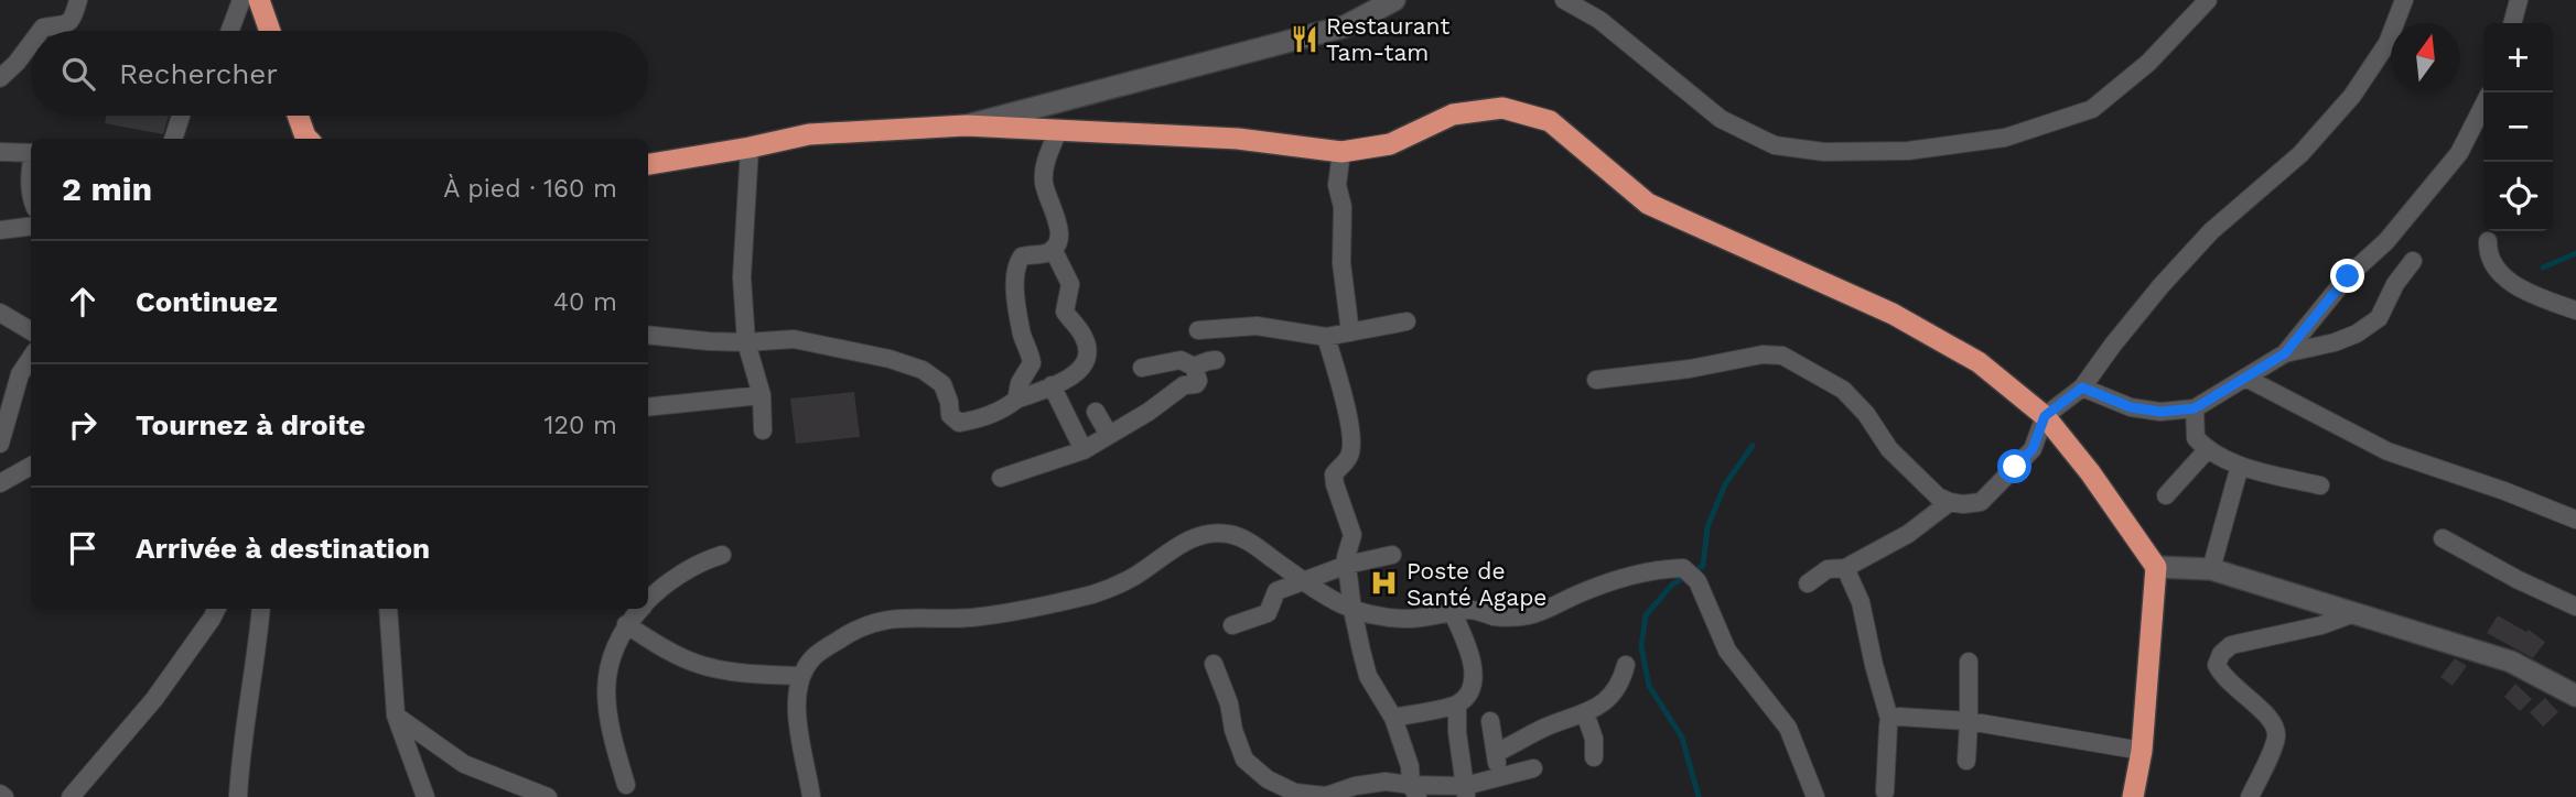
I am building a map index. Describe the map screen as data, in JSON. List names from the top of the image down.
{
  "places": {
    "restaurant": ["Restaurant Tam-tam"],
    "hospital": ["Poste de Santé Agape"]
  },
  "north": "top",
  "page": {
    "map_buttons": ["+", "−"],
    "search": "Rechercher",
    "heading": ["2 min", "À pied · 160 m"],
    "list": [
      ["Continuez", "40 m"],
      ["Tournez à droite", "120 m"],
      "Arrivée à destination"
    ]
  }
}
